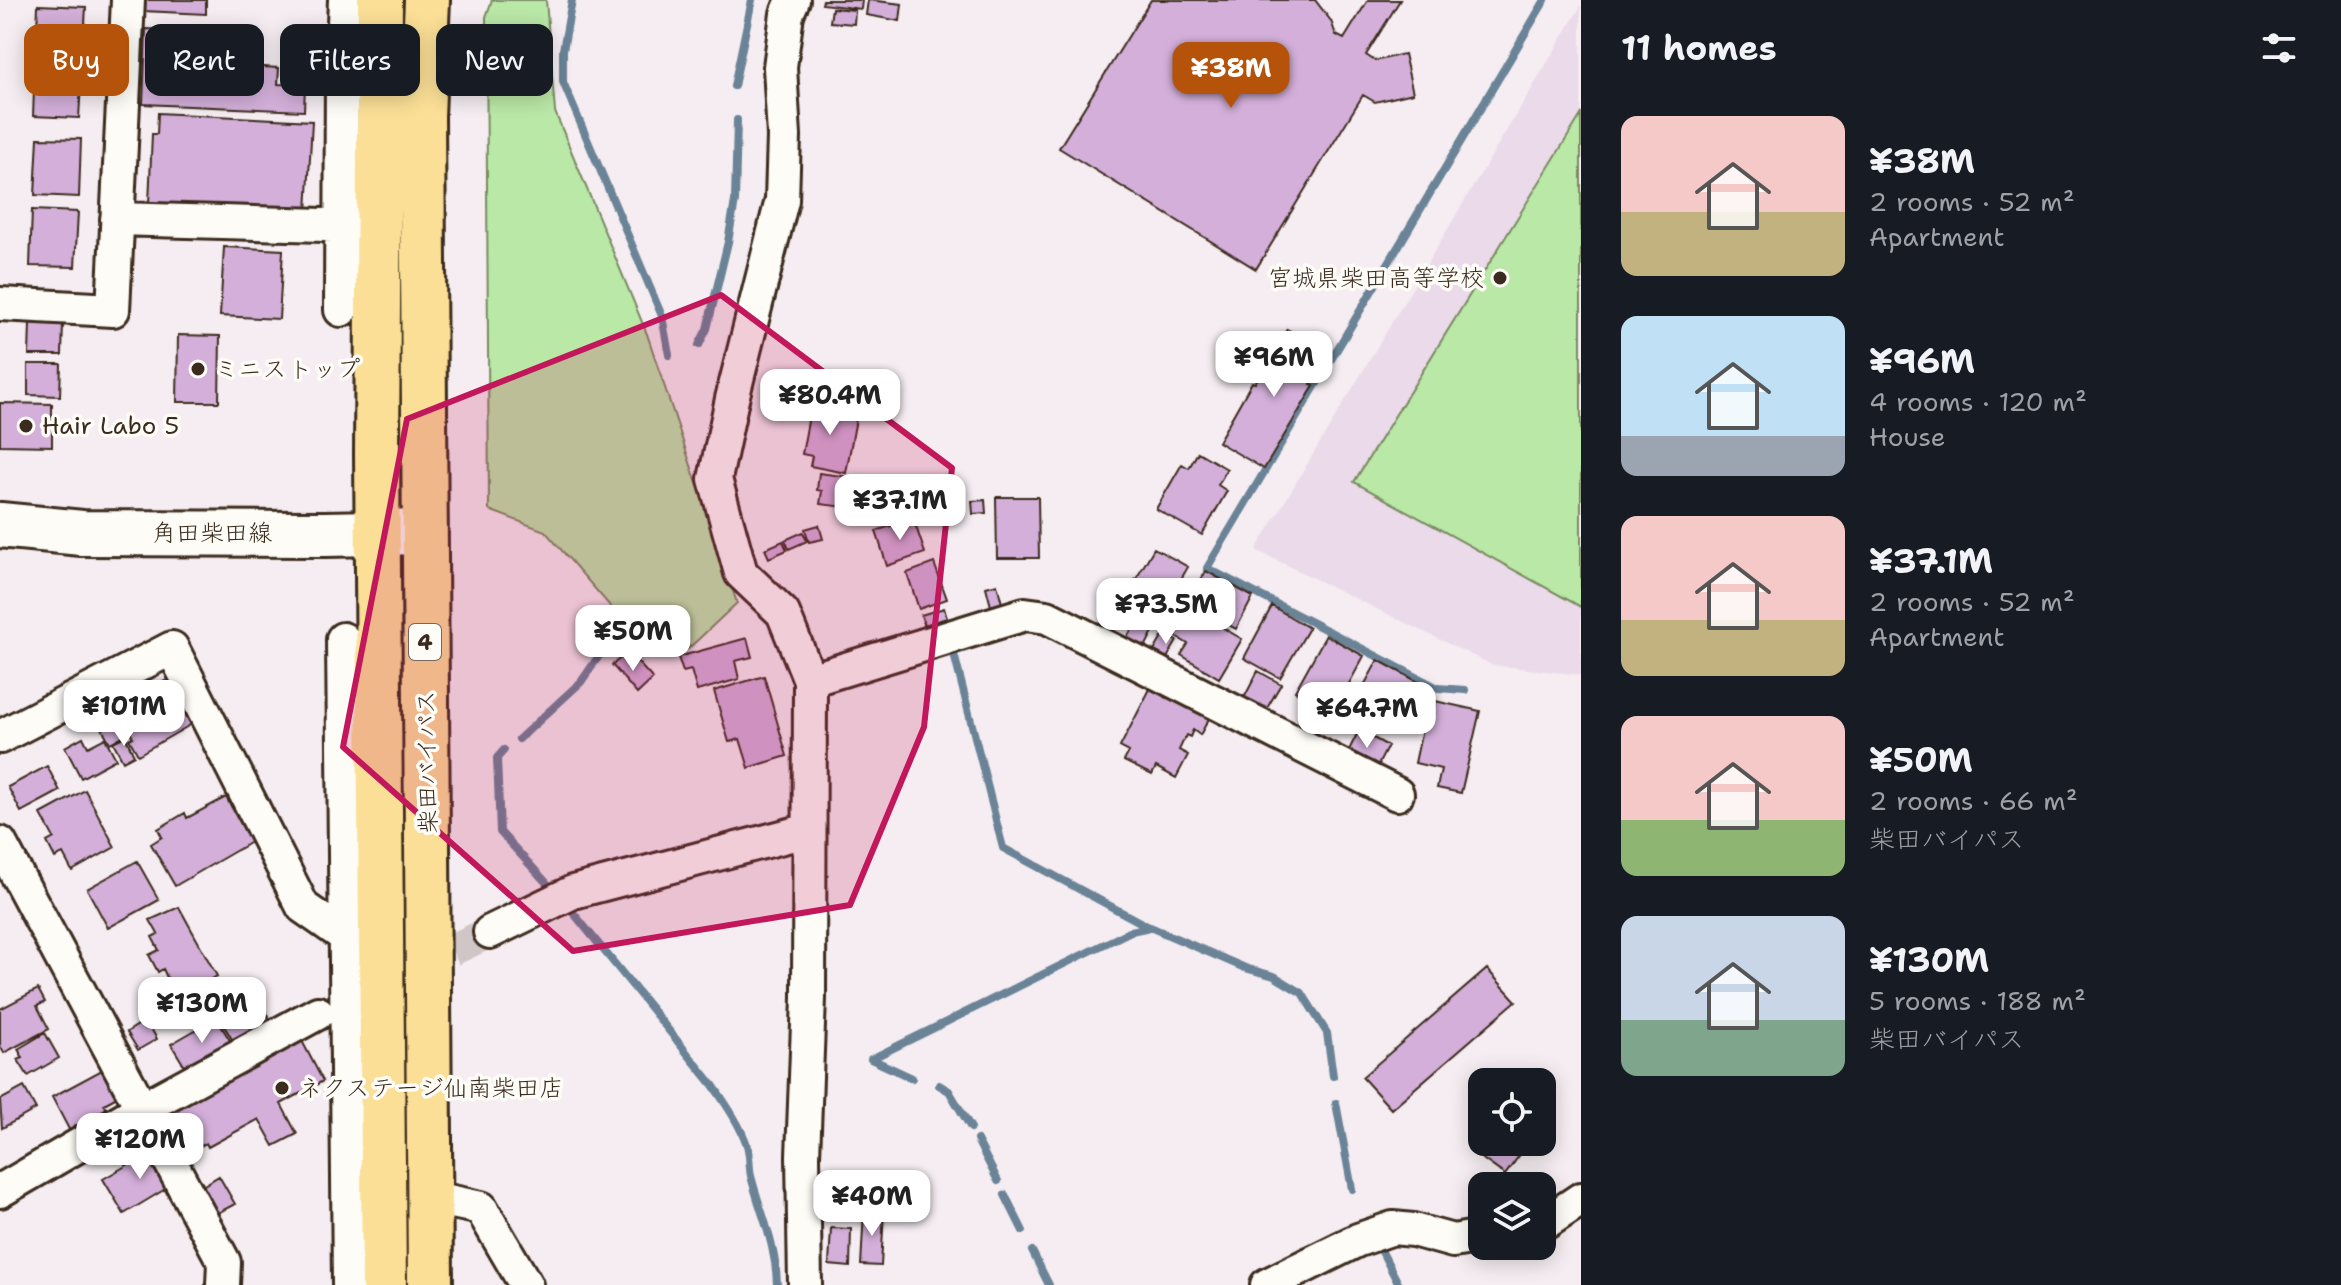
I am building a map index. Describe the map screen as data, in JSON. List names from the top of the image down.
{
  "streets": {
    "highway": ["4", "柴田バイパス"],
    "main road": ["角田柴田線"]
  },
  "crossings": [
    ["角田柴田線", "柴田バイパス"]
  ],
  "places": [
    "宮城県柴田高等学校",
    "ミニストップ",
    "Hair Labo 5",
    "ネクステージ仙南柴田店"
  ],
  "page": {
    "heading": "11 homes",
    "chip": [
      "Buy",
      "Rent",
      "Filters",
      "New"
    ],
    "price": [
      "¥38M",
      "¥96M",
      "¥80.4M",
      "¥37.1M",
      "¥73.5M",
      "¥50M",
      "¥101M",
      "¥64.7M",
      "¥130M",
      "¥120M",
      "¥40M"
    ],
    "list": [
      {
        "name": "¥38M",
        "note": "2 rooms · 52 m² · Apartment"
      },
      {
        "name": "¥96M",
        "note": "4 rooms · 120 m² · House"
      },
      {
        "name": "¥37.1M",
        "note": "2 rooms · 52 m² · Apartment"
      },
      {
        "name": "¥50M",
        "note": "2 rooms · 66 m² · 柴田バイパス"
      },
      {
        "name": "¥130M",
        "note": "5 rooms · 188 m² · 柴田バイパス"
      }
    ]
  }
}
